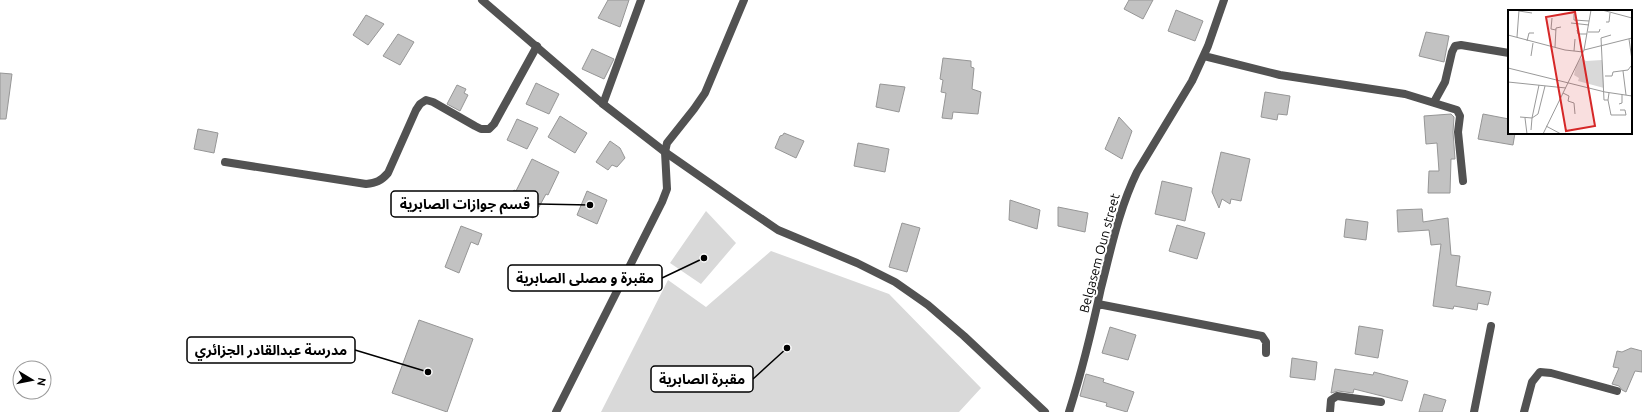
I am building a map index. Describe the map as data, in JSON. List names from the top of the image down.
{
  "streets": {
    "street": ["Belgasem Oun street"]
  },
  "places": [
    "قسم جوازات الصابرية",
    "مقبرة و مصلى الصابرية",
    "مقبرة الصابرية",
    "مدرسة عبدالقادر الجزائري"
  ],
  "north": "right"
}
